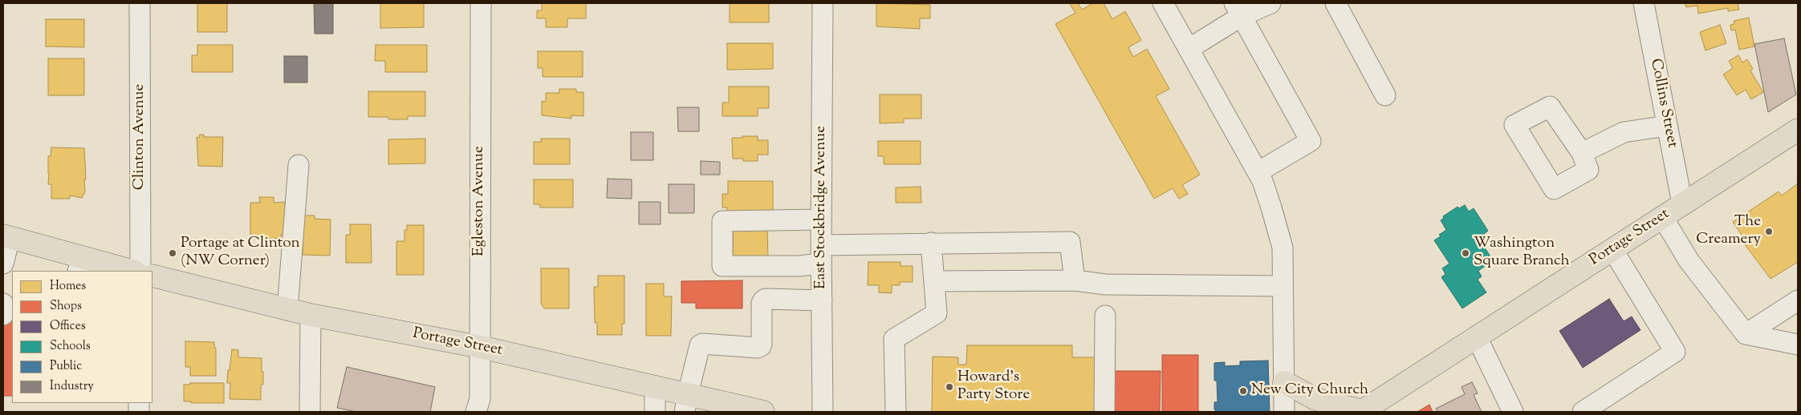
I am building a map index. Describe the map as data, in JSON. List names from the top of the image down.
{
  "streets": {
    "main road": ["Portage Street"],
    "street": [
      "Collins Street",
      "Clinton Avenue",
      "Egleston Avenue",
      "East Stockbridge Avenue"
    ]
  },
  "crossings": [
    ["Collins Street", "Portage Street"],
    ["Egleston Avenue", "Portage Street"]
  ],
  "places": [
    "The Creamery",
    "Portage at Clinton (NW Corner)",
    "Washington Square Branch",
    "Howard's Party Store",
    "New City Church"
  ],
  "legend": [
    "Homes",
    "Shops",
    "Offices",
    "Schools",
    "Public",
    "Industry"
  ]
}
